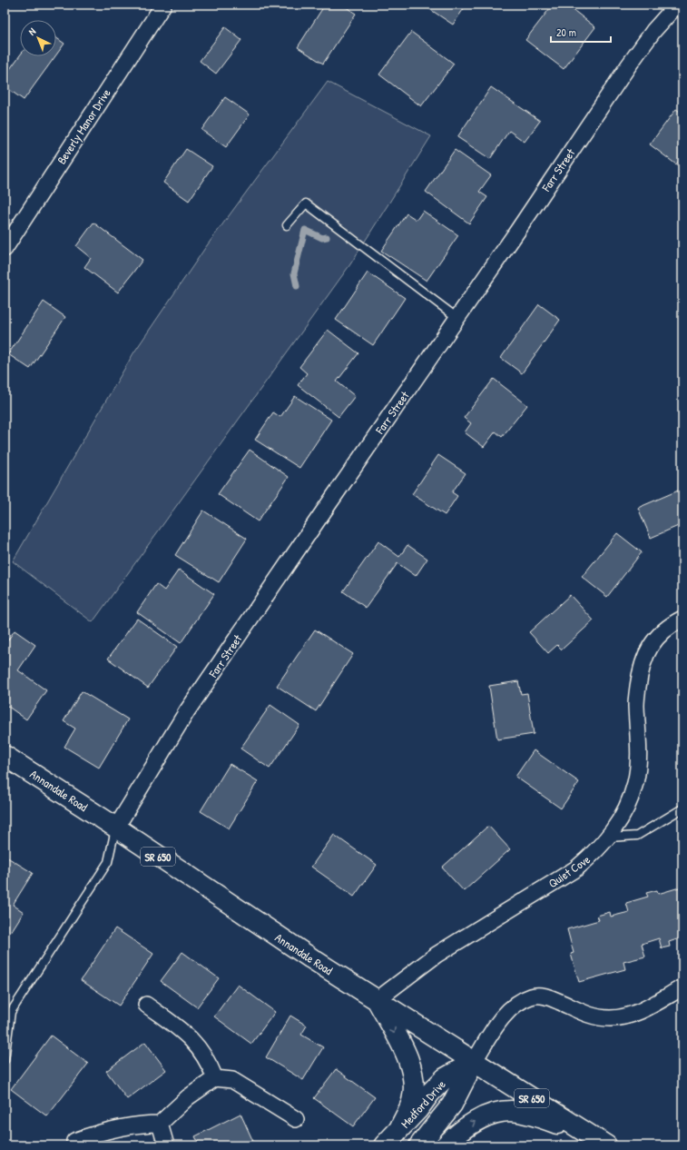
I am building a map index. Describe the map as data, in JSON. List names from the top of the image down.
{
  "streets": {
    "main road": ["Annandale Road", "SR 650", "Medford Drive"],
    "street": ["Beverly Manor Drive", "Farr Street", "Quiet Cove"]
  },
  "crossings": [
    ["Farr Street", "Annandale Road"],
    ["Annandale Road", "Quiet Cove"],
    ["Annandale Road", "Medford Drive"]
  ],
  "scale_bar": "20 m",
  "north": "top left"
}
